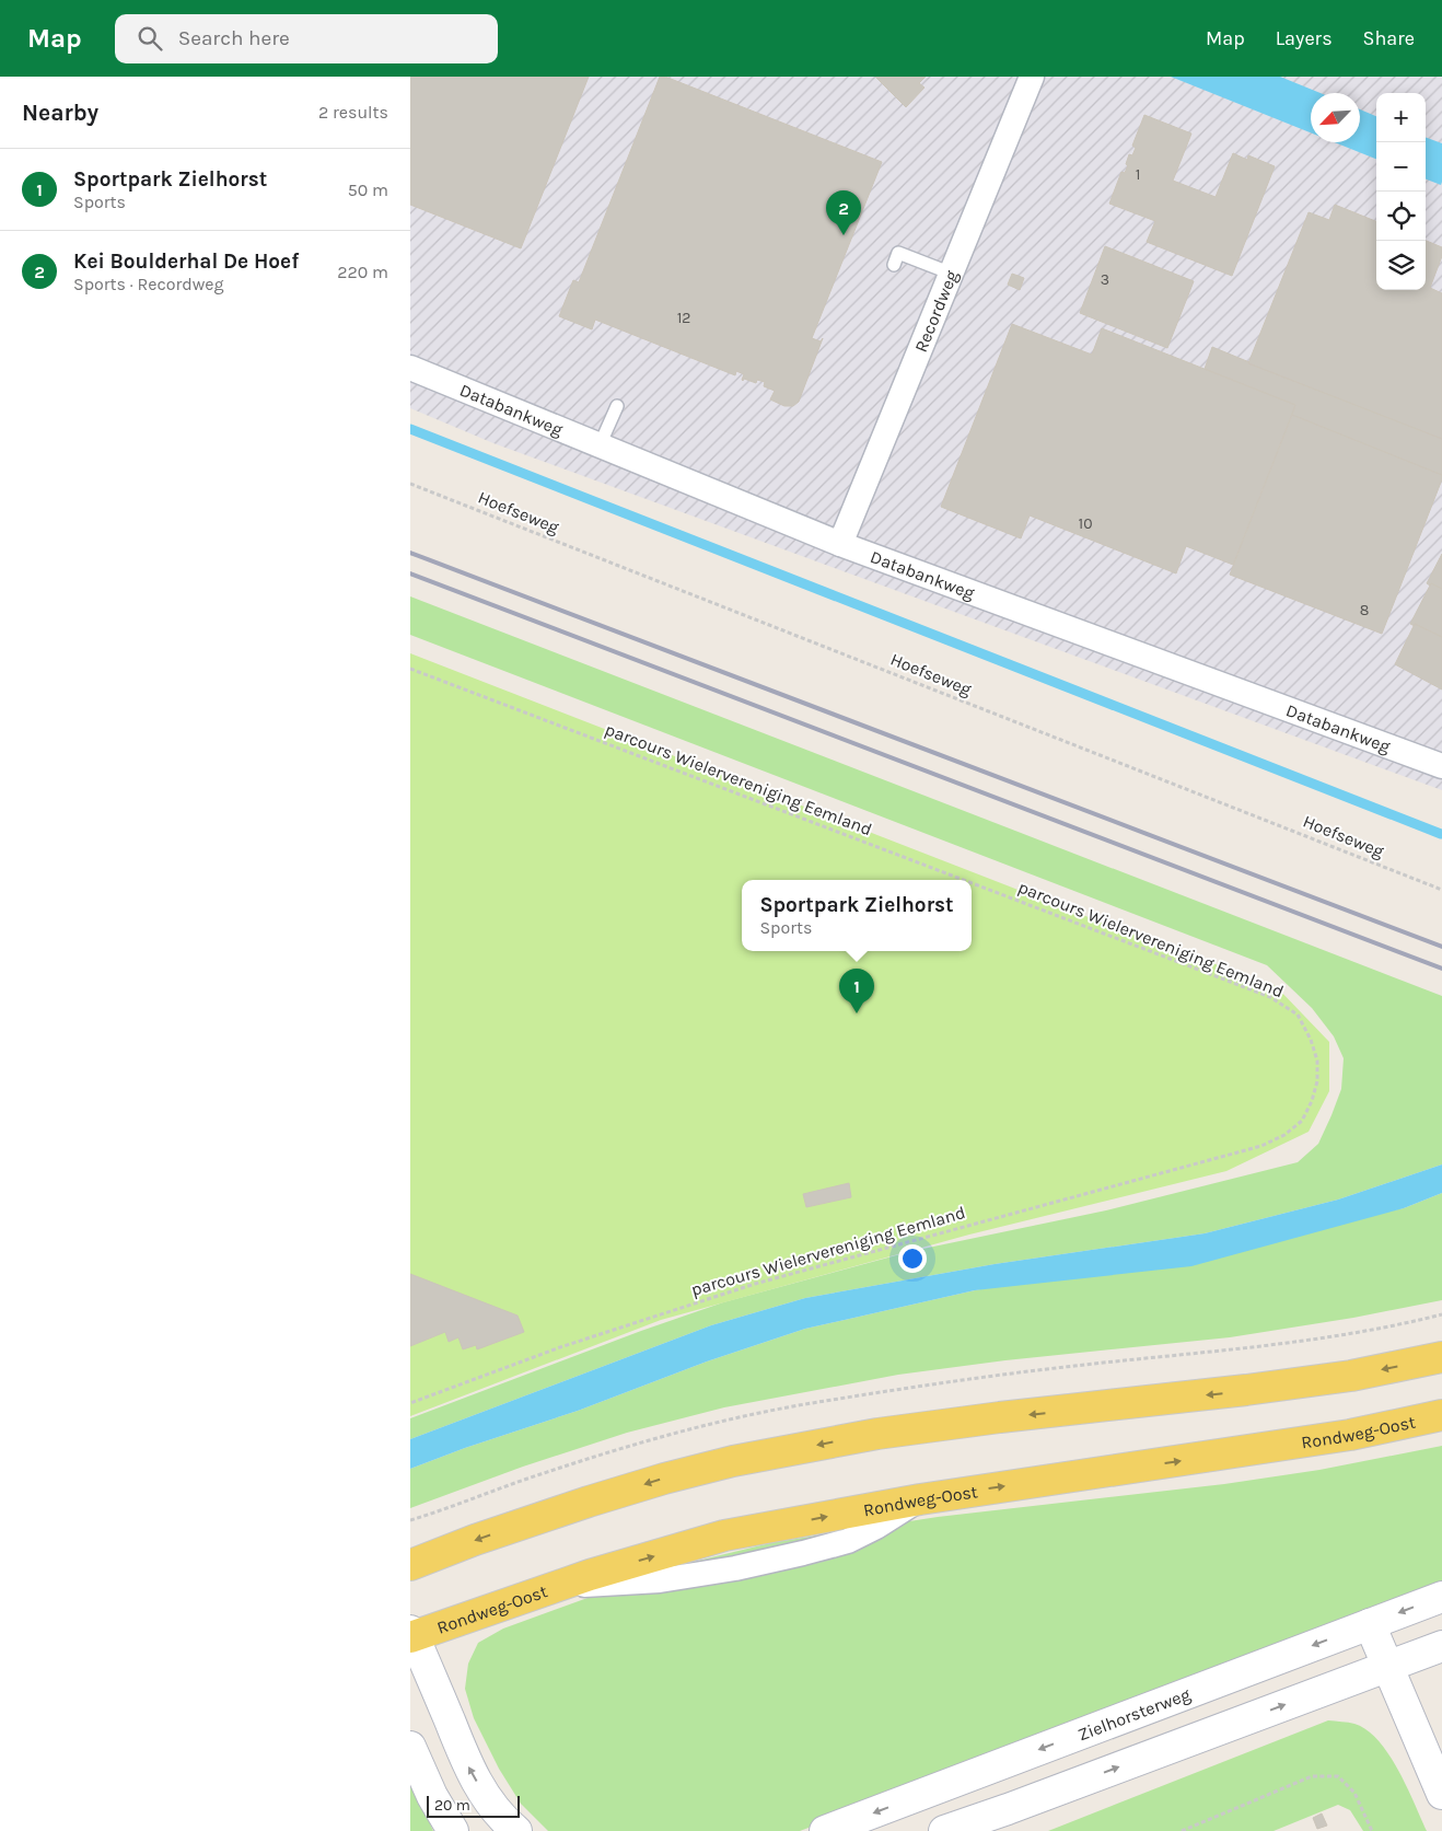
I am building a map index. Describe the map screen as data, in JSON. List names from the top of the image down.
{
  "streets": {
    "main road": ["Rondweg-Oost", "Zielhorsterweg"],
    "street": ["Recordweg", "Databankweg"],
    "path": ["Hoefseweg", "parcours Wielervereniging Eemland"]
  },
  "crossings": [
    ["Recordweg", "Databankweg"]
  ],
  "house_numbers": [
    "1",
    "3",
    "12",
    "10",
    "8"
  ],
  "scale_bar": "20 m",
  "north": "bottom left",
  "page": {
    "header": "Map",
    "search": "Search here",
    "nav": ["Map", "Layers", "Share"],
    "heading": ["Nearby", "2 results"],
    "map_buttons": ["+", "−"],
    "list": [
      {
        "mark": "1",
        "name": "Sportpark Zielhorst",
        "note": "Sports",
        "value": "50 m"
      },
      {
        "mark": "2",
        "name": "Kei Boulderhal De Hoef",
        "note": "Sports · Recordweg",
        "value": "220 m"
      }
    ],
    "pins": ["2", "1"],
    "popup": ["Sportpark Zielhorst", "Sports"],
    "scale": "20 m"
  }
}
